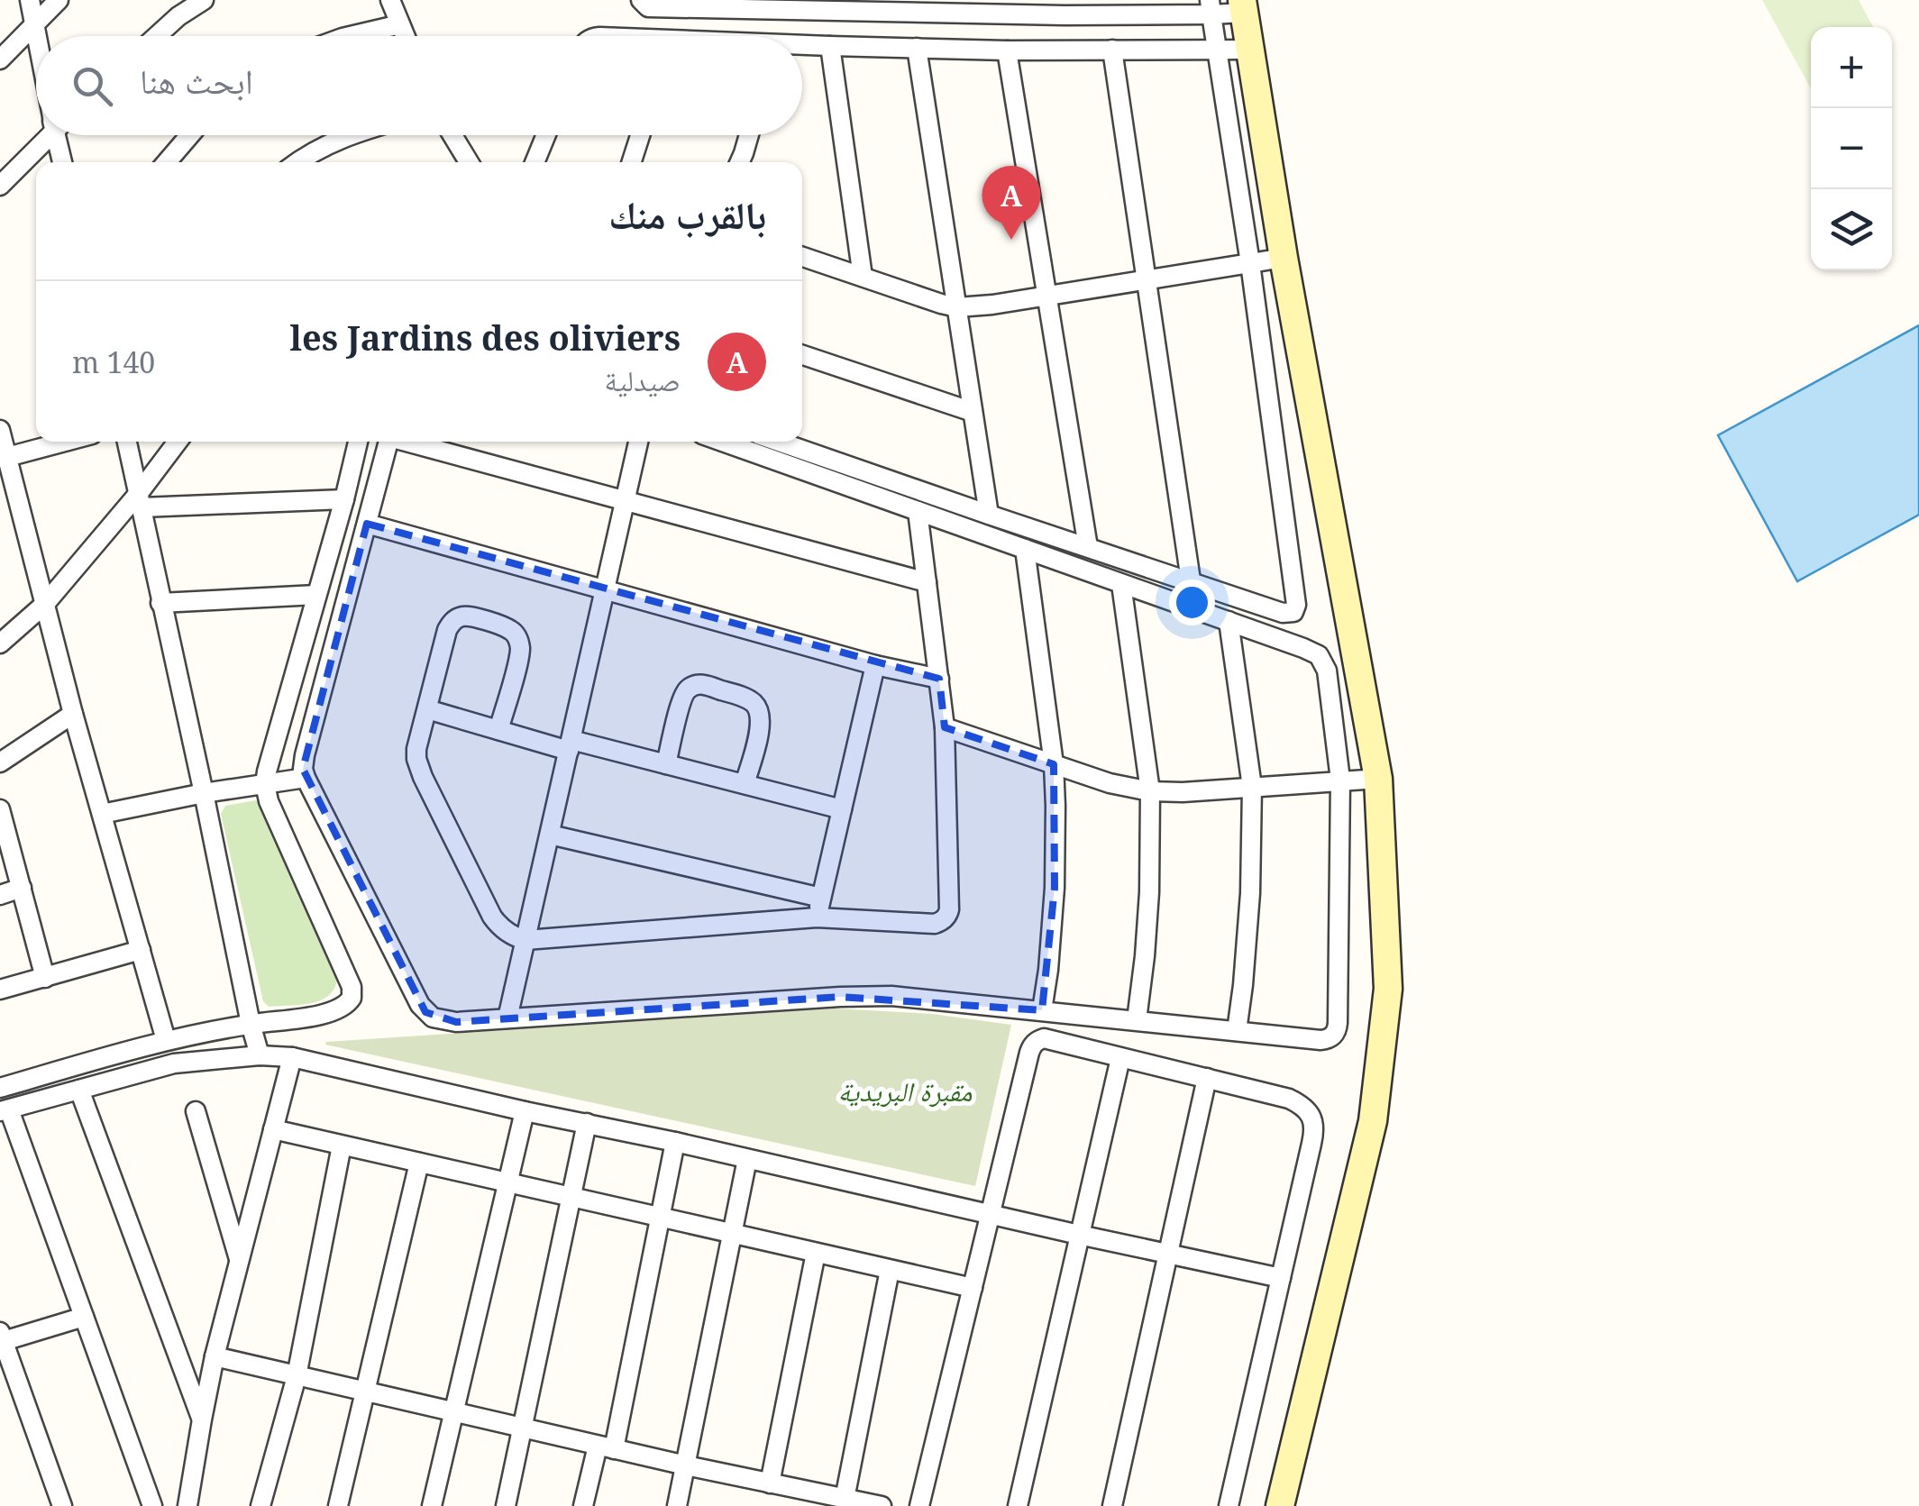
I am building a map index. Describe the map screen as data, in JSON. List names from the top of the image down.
{
  "parks": ["مقبرة البريدية"],
  "page": {
    "map_buttons": ["+", "−"],
    "search": "ابحث هنا",
    "heading": "بالقرب منك",
    "pins": "A",
    "list": [
      {
        "mark": "A",
        "name": "les Jardins des oliviers",
        "note": "صيدلية",
        "value": "140 m"
      }
    ]
  }
}
